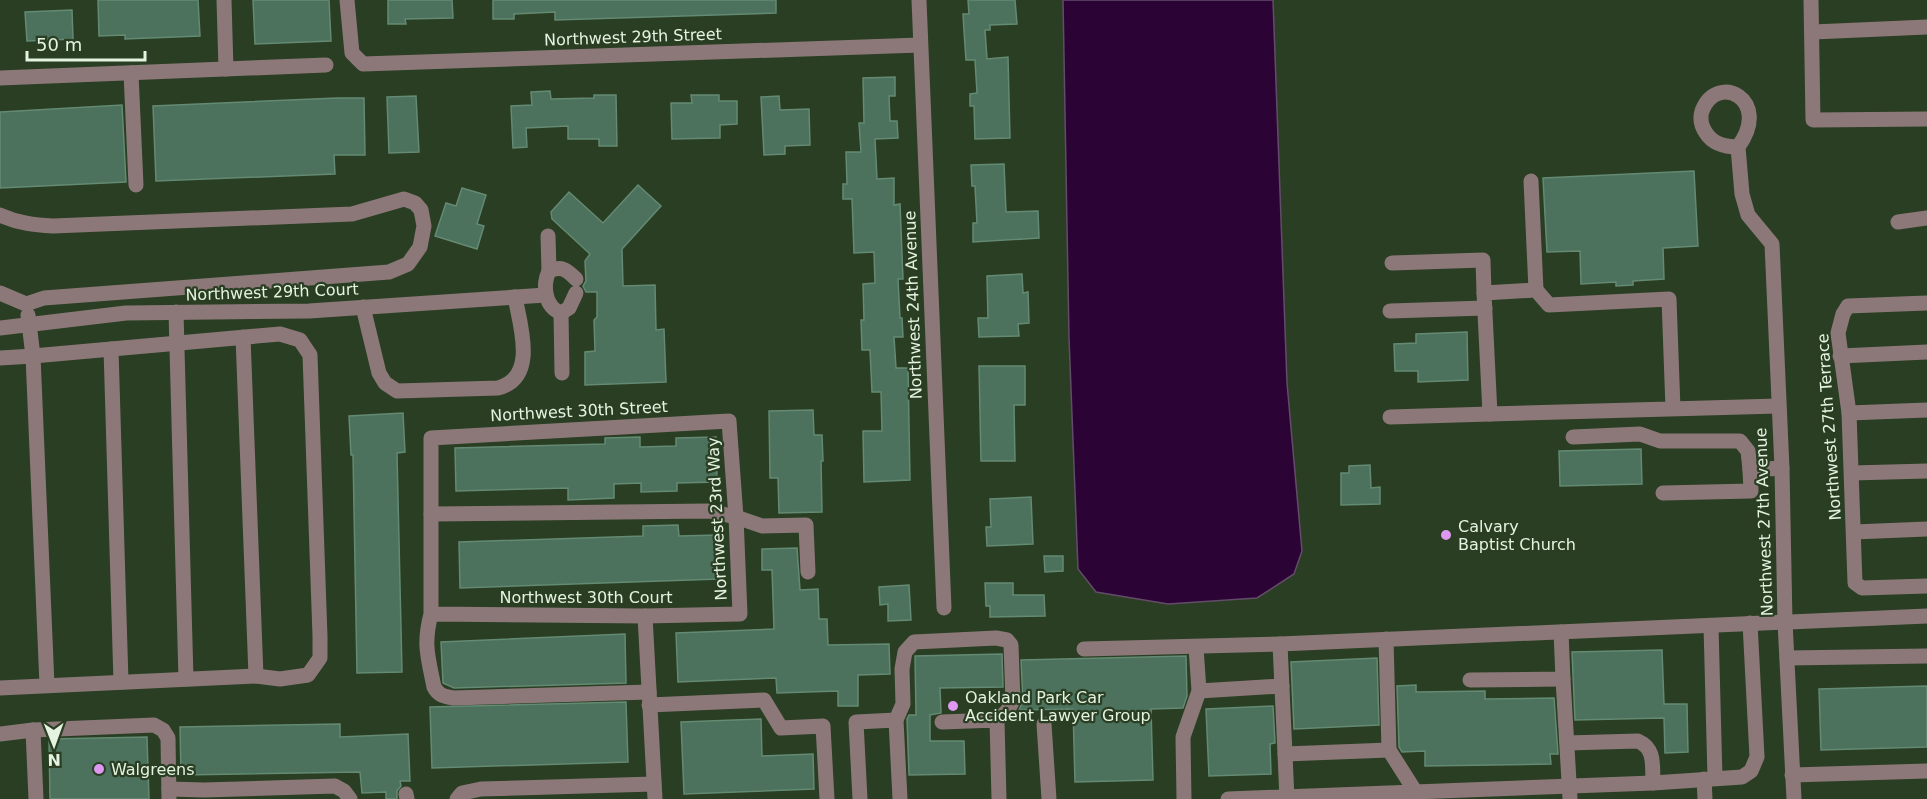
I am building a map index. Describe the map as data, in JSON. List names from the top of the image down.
{
  "streets": {
    "street": [
      "Northwest 29th Street",
      "Northwest 29th Court",
      "Northwest 24th Avenue",
      "Northwest 30th Street",
      "Northwest 27th Terrace",
      "Northwest 23rd Way",
      "Northwest 27th Avenue",
      "Northwest 30th Court"
    ]
  },
  "crossings": [
    ["Northwest 29th Street", "Northwest 24th Avenue"],
    ["Northwest 30th Street", "Northwest 23rd Way"],
    ["Northwest 23rd Way", "Northwest 30th Court"]
  ],
  "places": ["Calvary Baptist Church", "Oakland Park Car Accident Lawyer Group", "Walgreens"],
  "scale_bar": "50 m",
  "north": "bottom"
}
